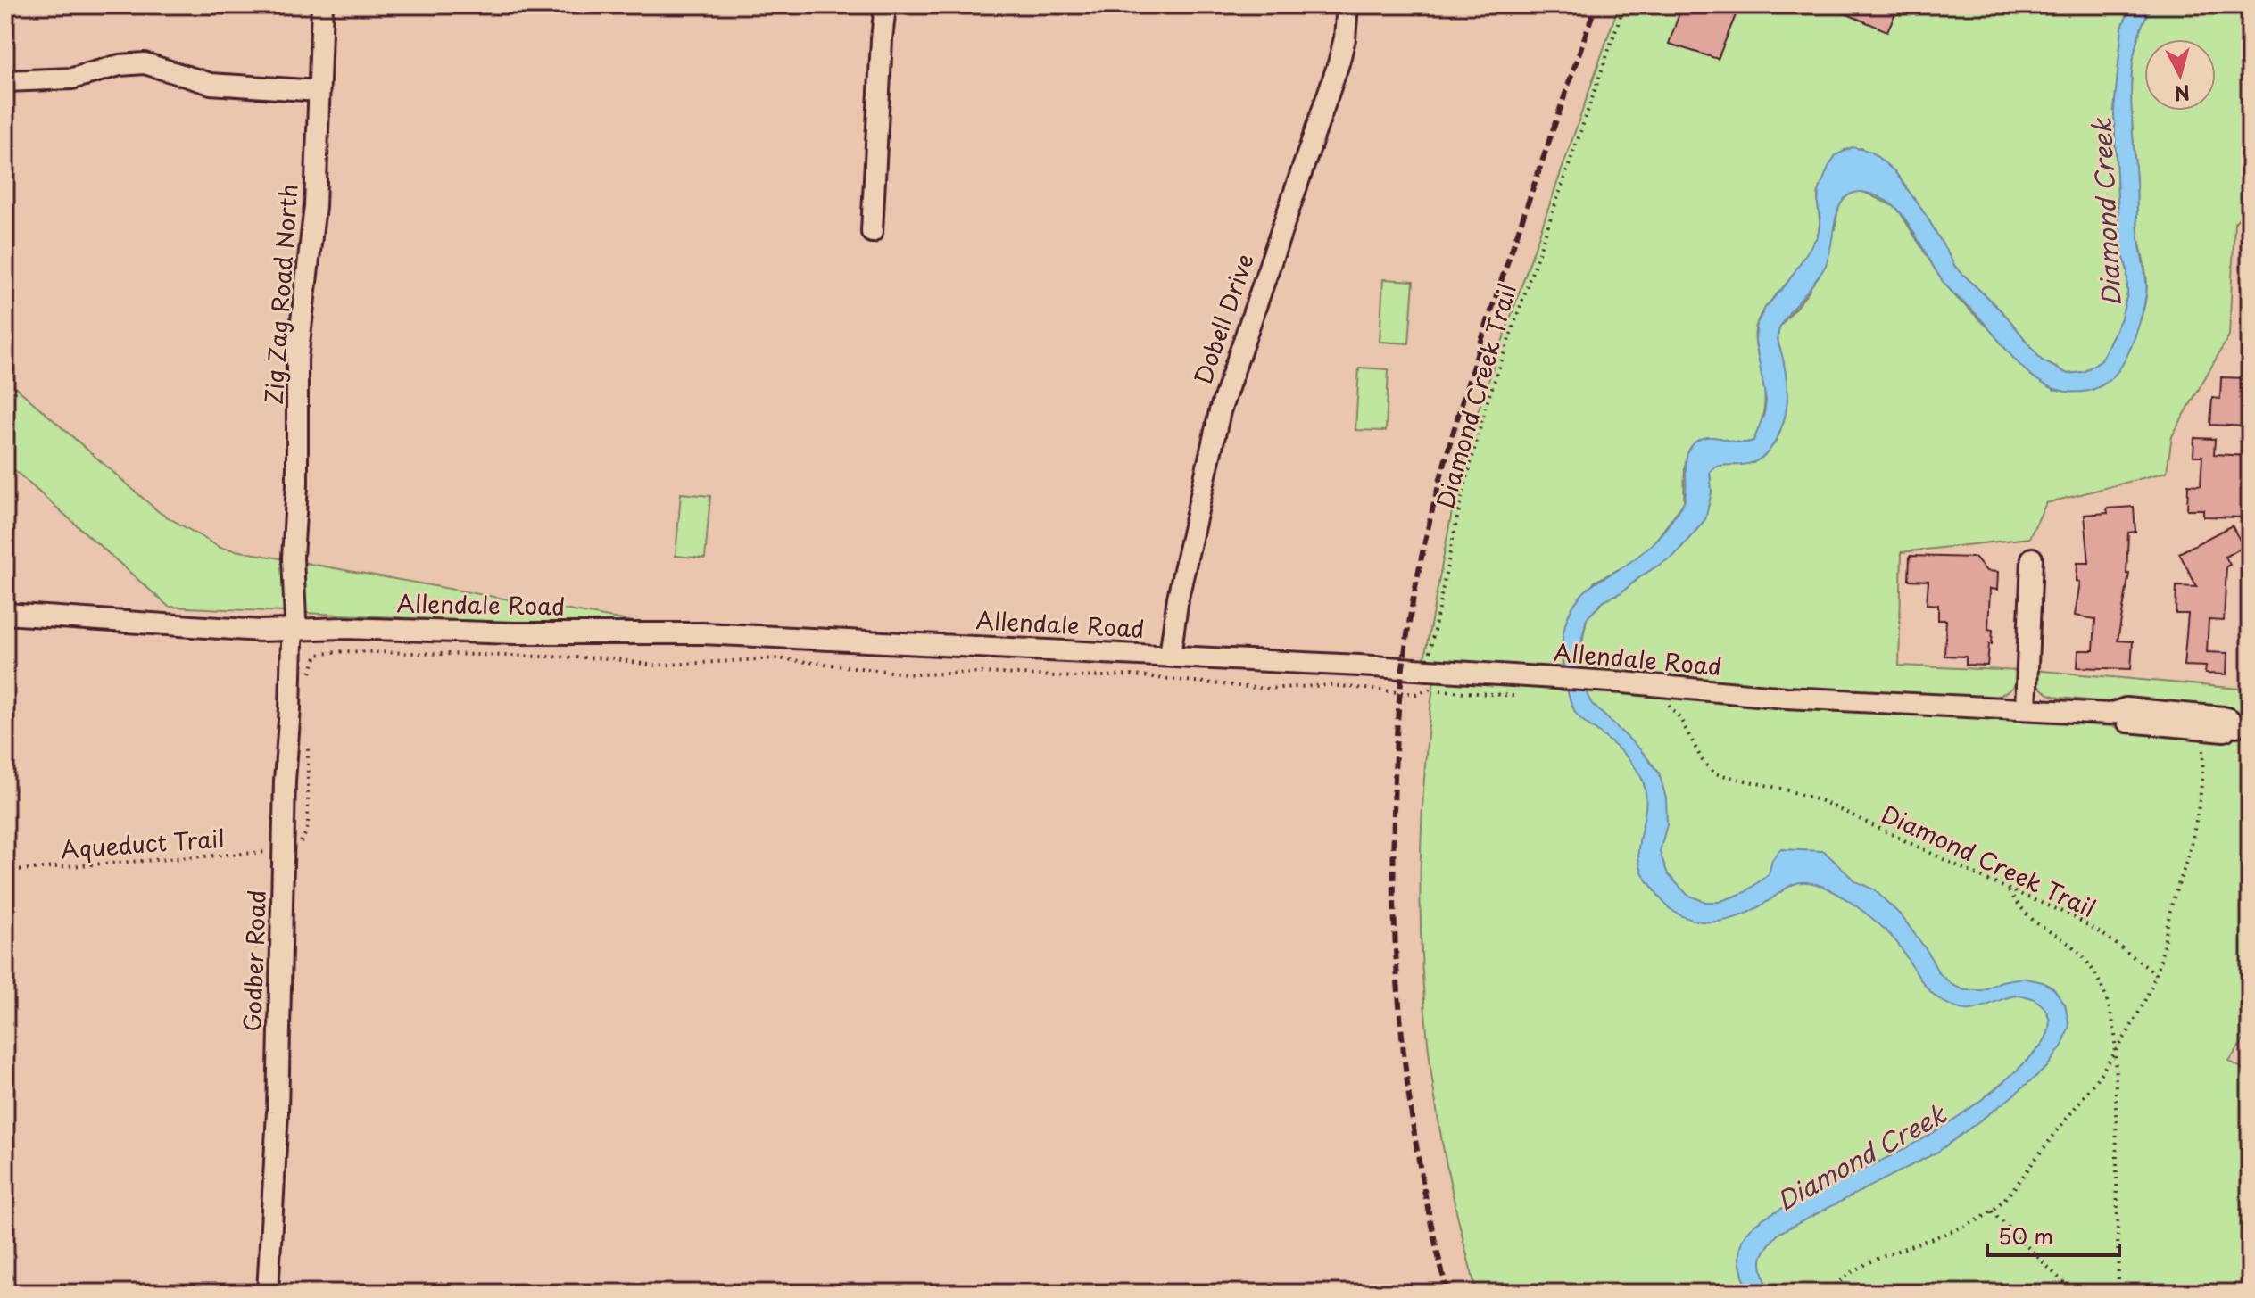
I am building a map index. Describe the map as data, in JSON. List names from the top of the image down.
{
  "streets": {
    "street": [
      "Zig Zag Road North",
      "Dobell Drive",
      "Allendale Road",
      "Godber Road"
    ],
    "path": ["Diamond Creek Trail", "Aqueduct Trail"]
  },
  "crossings": [
    ["Zig Zag Road North", "Allendale Road"],
    ["Zig Zag Road North", "Godber Road"],
    ["Dobell Drive", "Allendale Road"],
    ["Diamond Creek Trail", "Allendale Road"],
    ["Allendale Road", "Godber Road"],
    ["Aqueduct Trail", "Godber Road"]
  ],
  "water": ["Diamond Creek"],
  "scale_bar": "50 m",
  "north": "bottom"
}
